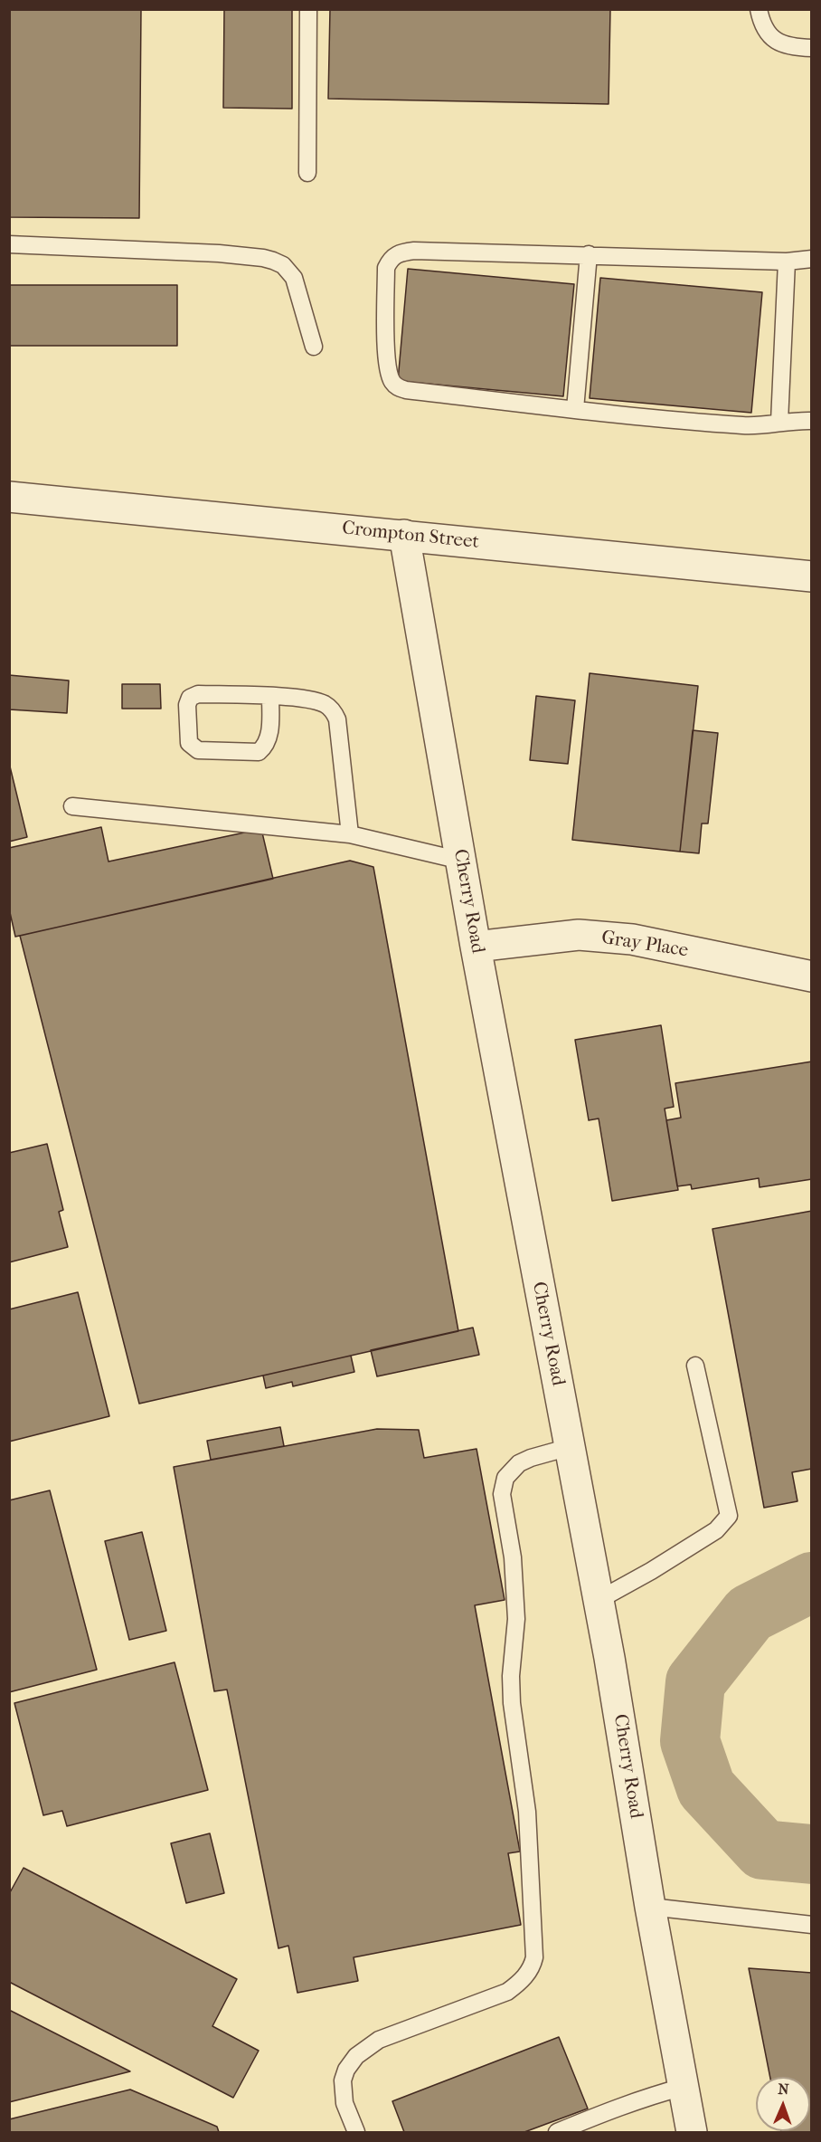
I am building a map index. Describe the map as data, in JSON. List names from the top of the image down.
{
  "streets": {
    "street": ["Crompton Street", "Cherry Road", "Gray Place"]
  },
  "crossings": [
    ["Crompton Street", "Cherry Road"],
    ["Cherry Road", "Gray Place"]
  ],
  "north": "top"
}
